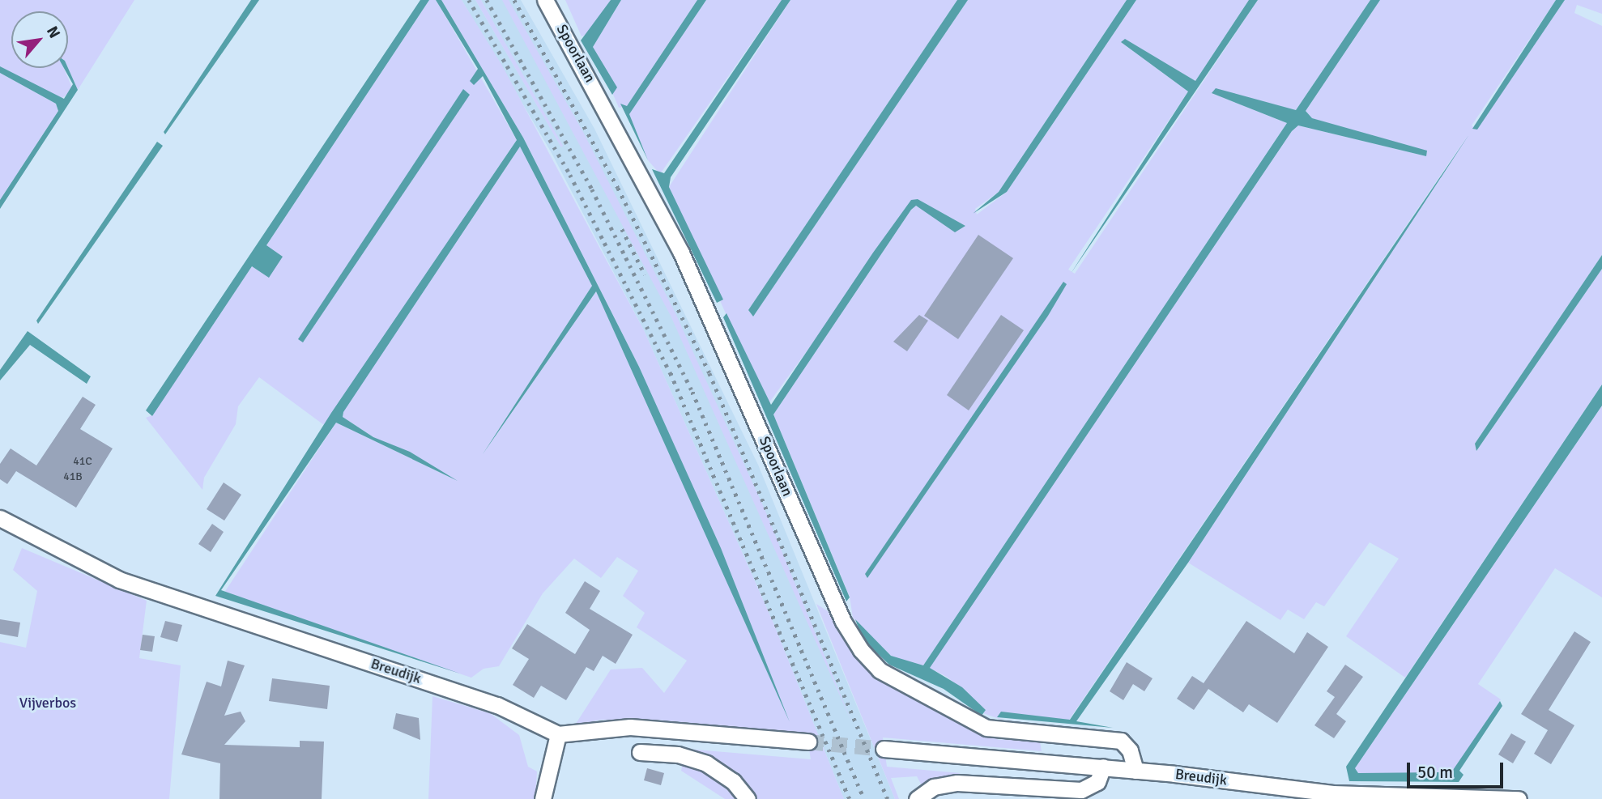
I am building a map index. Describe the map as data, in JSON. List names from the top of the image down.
{
  "streets": {
    "street": ["Spoorlaan", "Breudijk"]
  },
  "crossings": [
    ["Spoorlaan", "Breudijk"]
  ],
  "parks": ["Vijverbos"],
  "house_numbers": ["41C", "41B"],
  "scale_bar": "50 m",
  "north": "top right"
}
